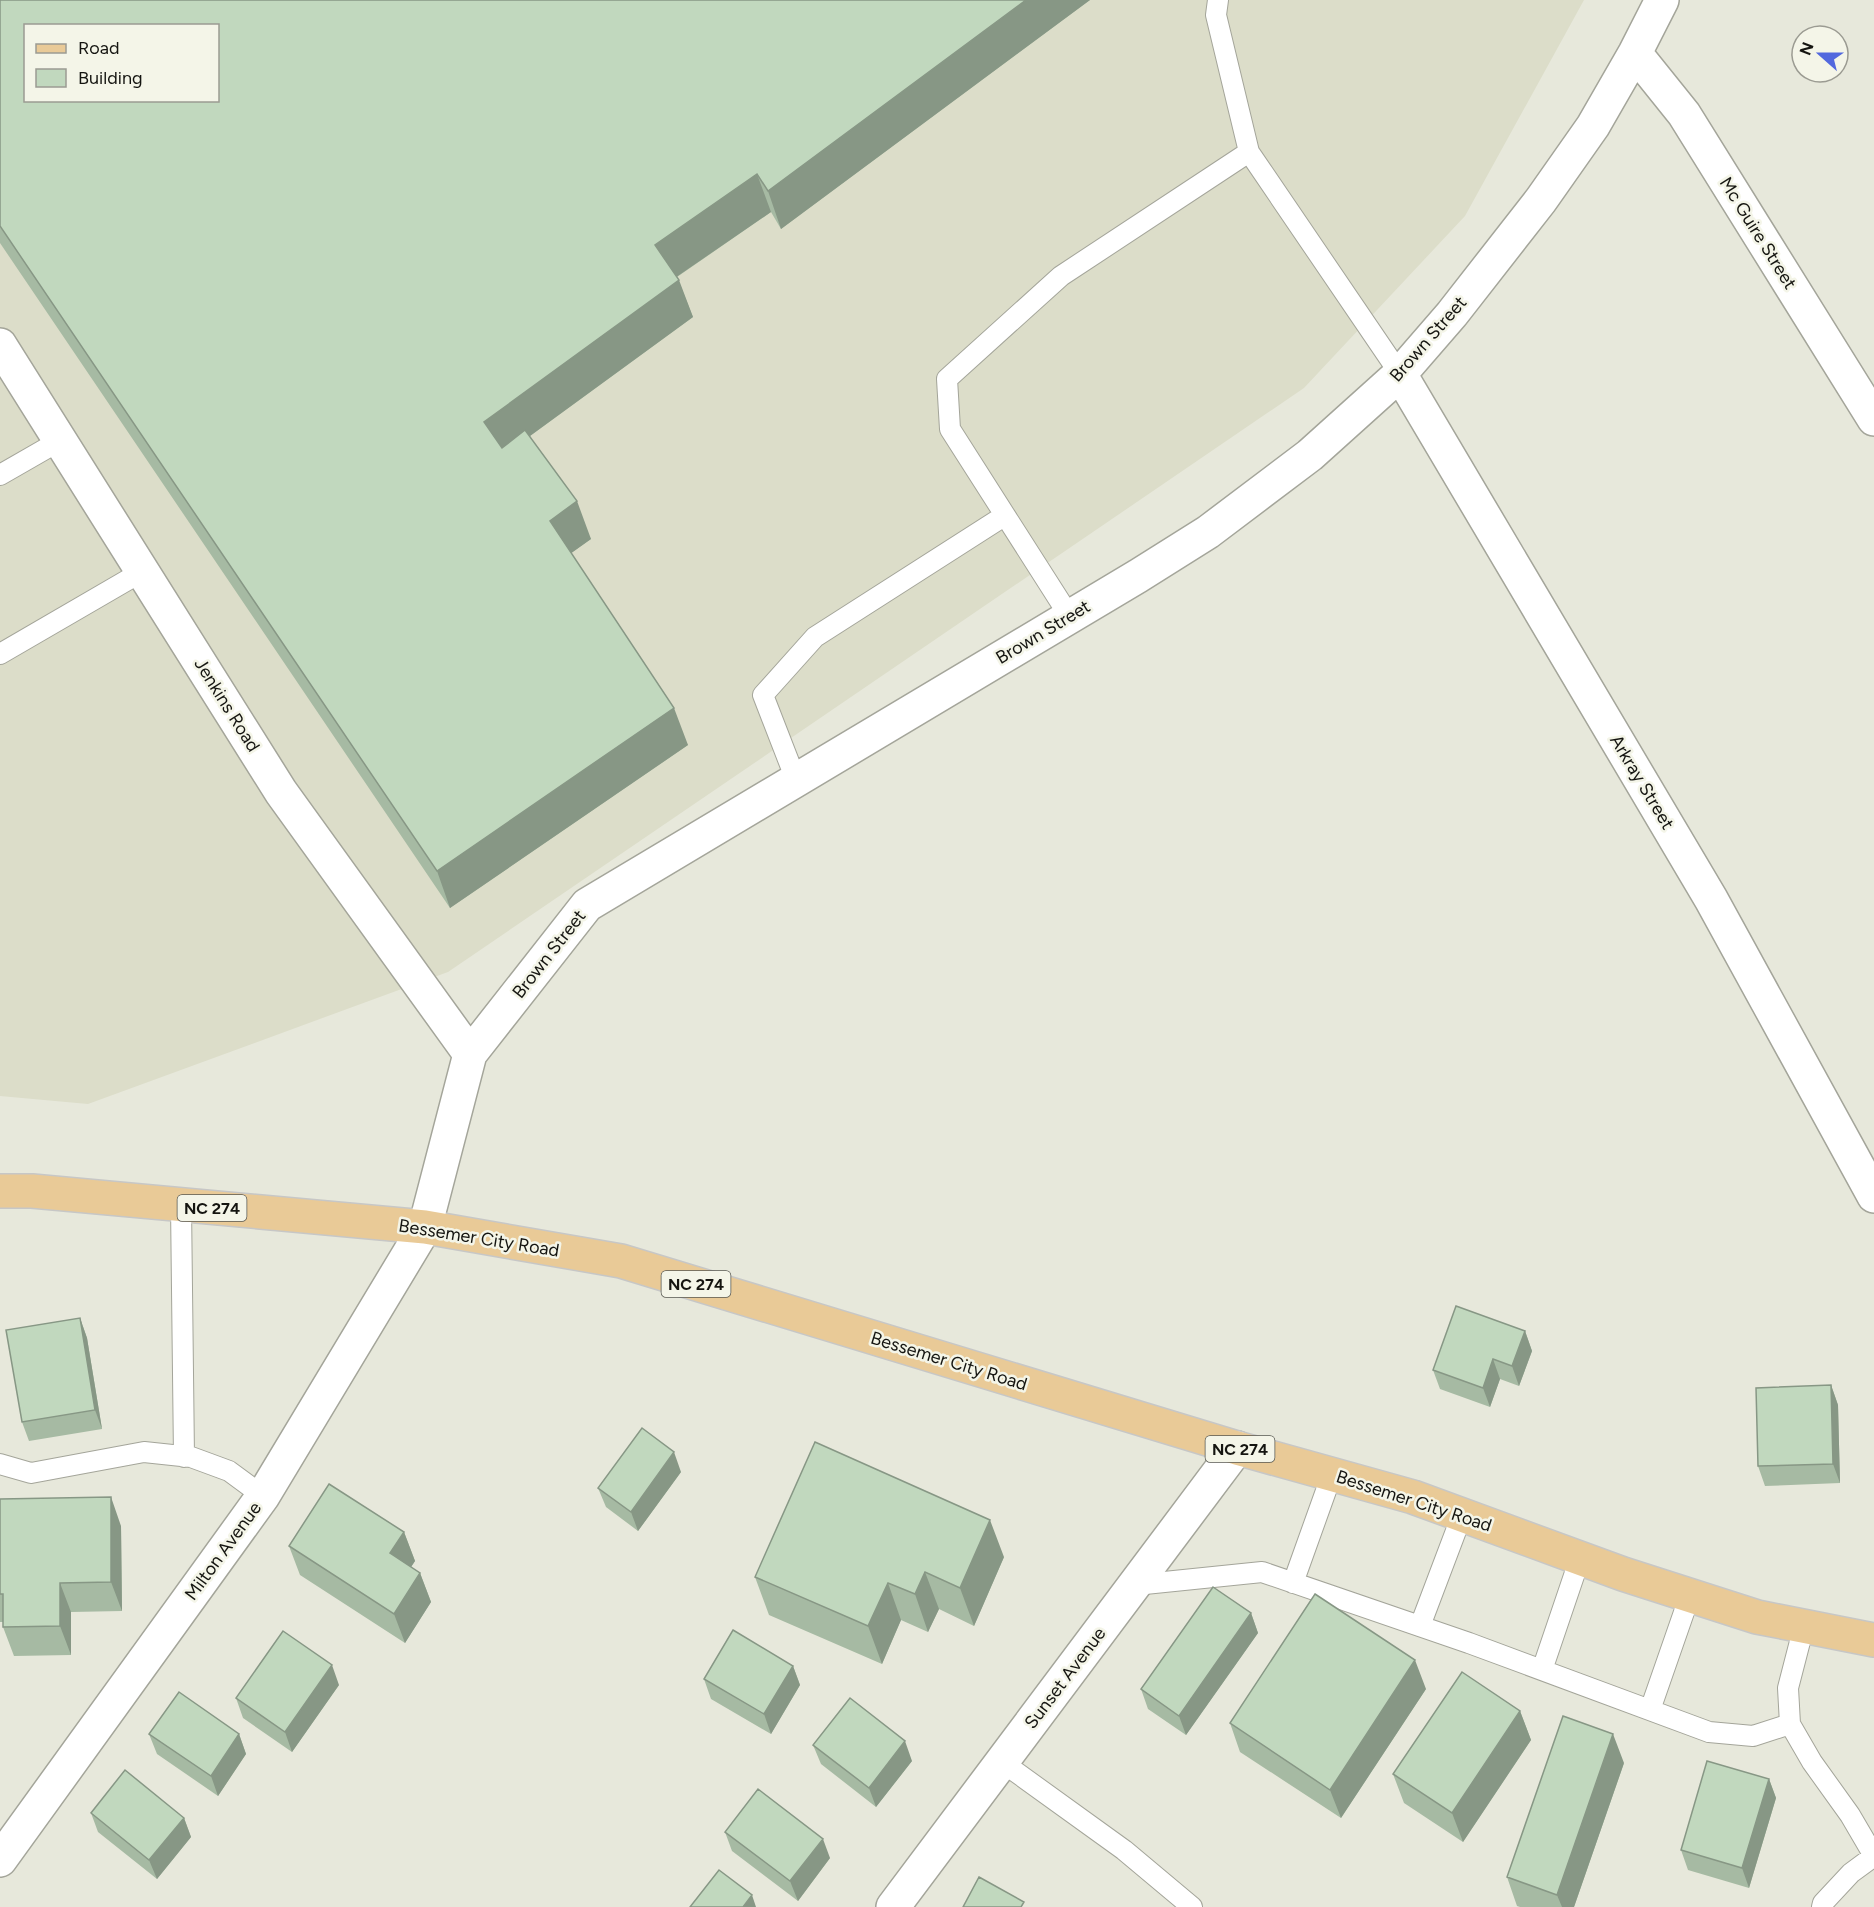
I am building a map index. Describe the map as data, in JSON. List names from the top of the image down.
{
  "streets": {
    "main road": ["NC 274", "Bessemer City Road"],
    "street": [
      "Mc Guire Street",
      "Brown Street",
      "Jenkins Road",
      "Arkray Street",
      "Milton Avenue",
      "Sunset Avenue"
    ]
  },
  "crossings": [
    ["Mc Guire Street", "Brown Street"],
    ["Brown Street", "Jenkins Road"],
    ["Brown Street", "Arkray Street"],
    ["Brown Street", "Bessemer City Road"],
    ["Brown Street", "Milton Avenue"],
    ["Bessemer City Road", "Milton Avenue"],
    ["Bessemer City Road", "Sunset Avenue"]
  ],
  "legend": ["Road", "Building"],
  "north": "left"
}
